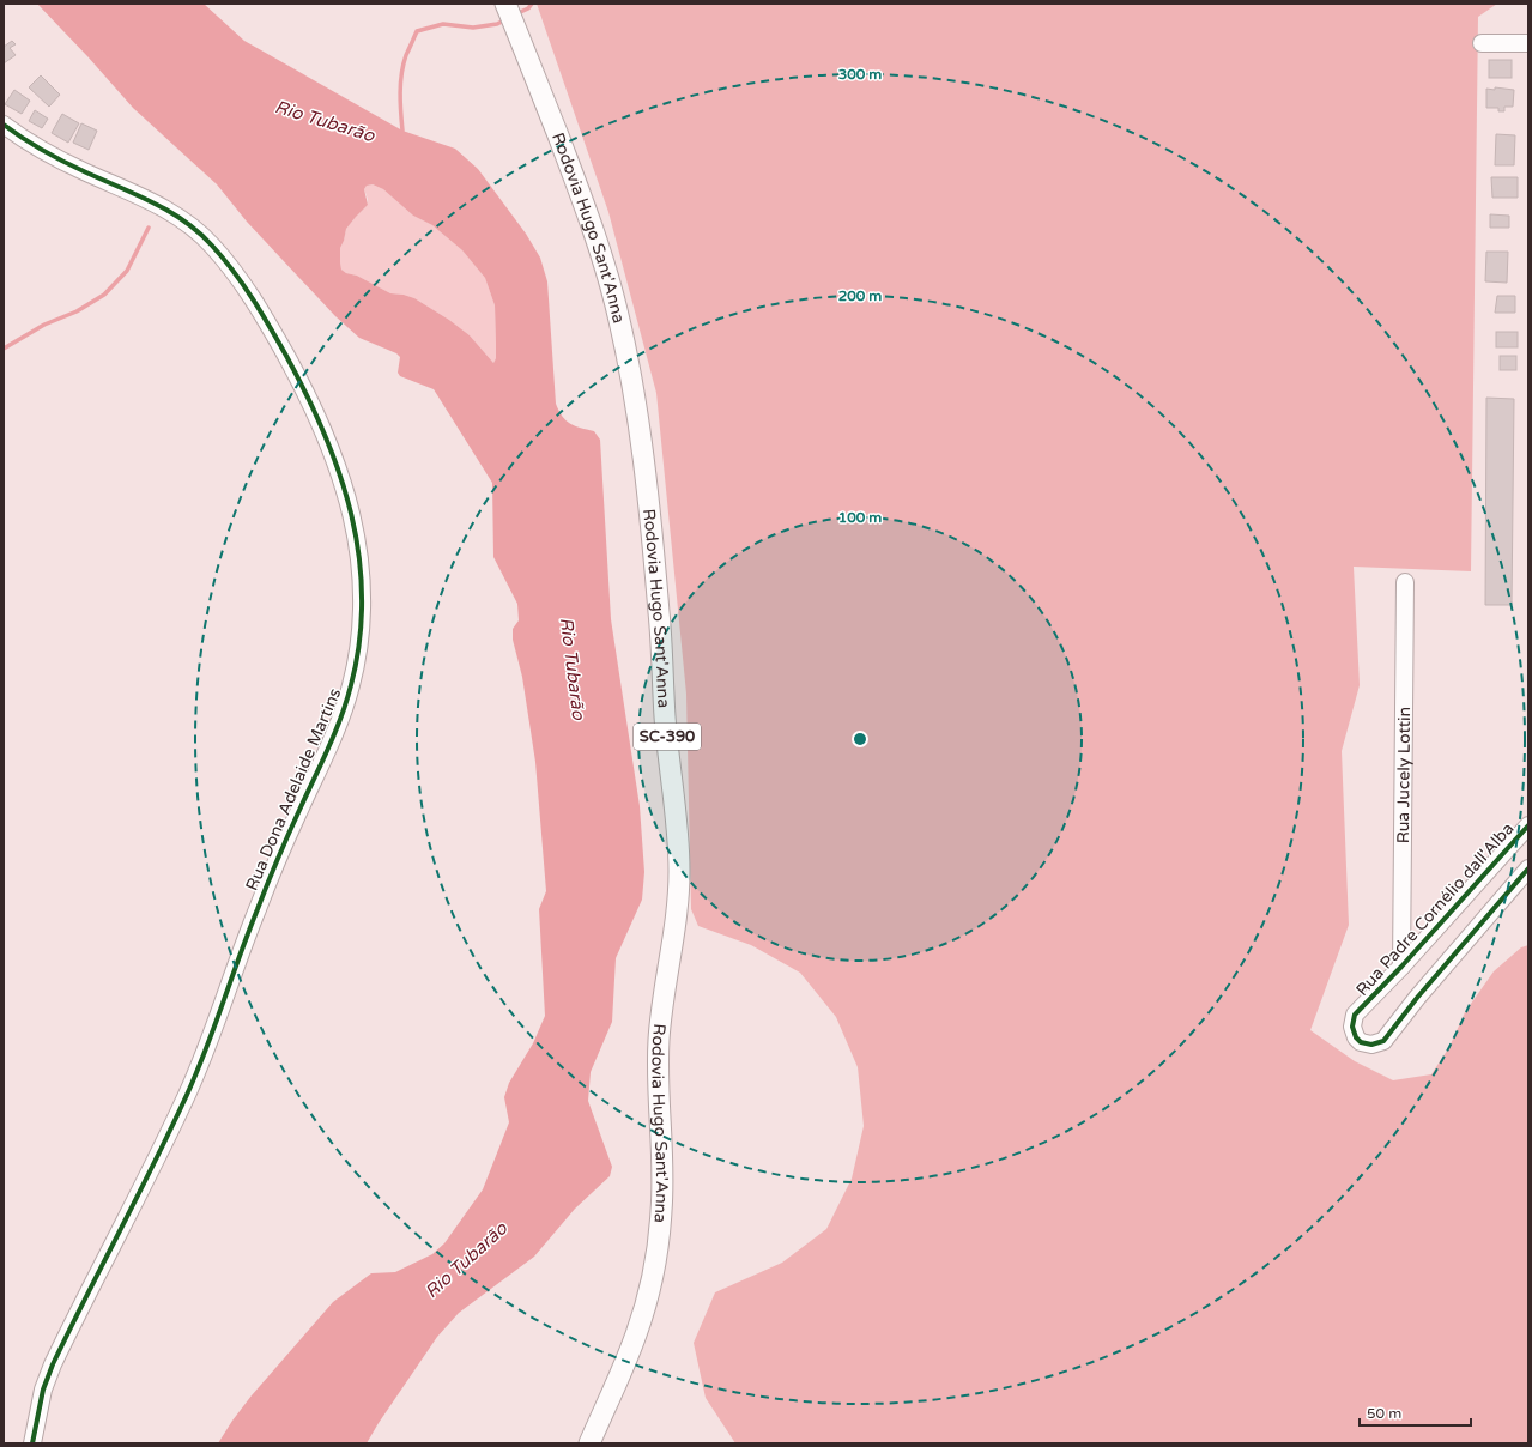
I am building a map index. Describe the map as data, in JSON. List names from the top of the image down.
{
  "streets": {
    "main road": ["Rodovia Hugo Sant'Anna", "SC-390"],
    "street": ["Rua Jucely Lottin", "Rua Dona Adelaide Martins", "Rua Padre Cornélio dall'Alba"]
  },
  "crossings": [
    ["Rua Jucely Lottin", "Rua Padre Cornélio dall'Alba"]
  ],
  "water": ["Rio Tubarão"],
  "scale_bar": "50 m",
  "rings": ["300 m", "200 m", "100 m"]
}
